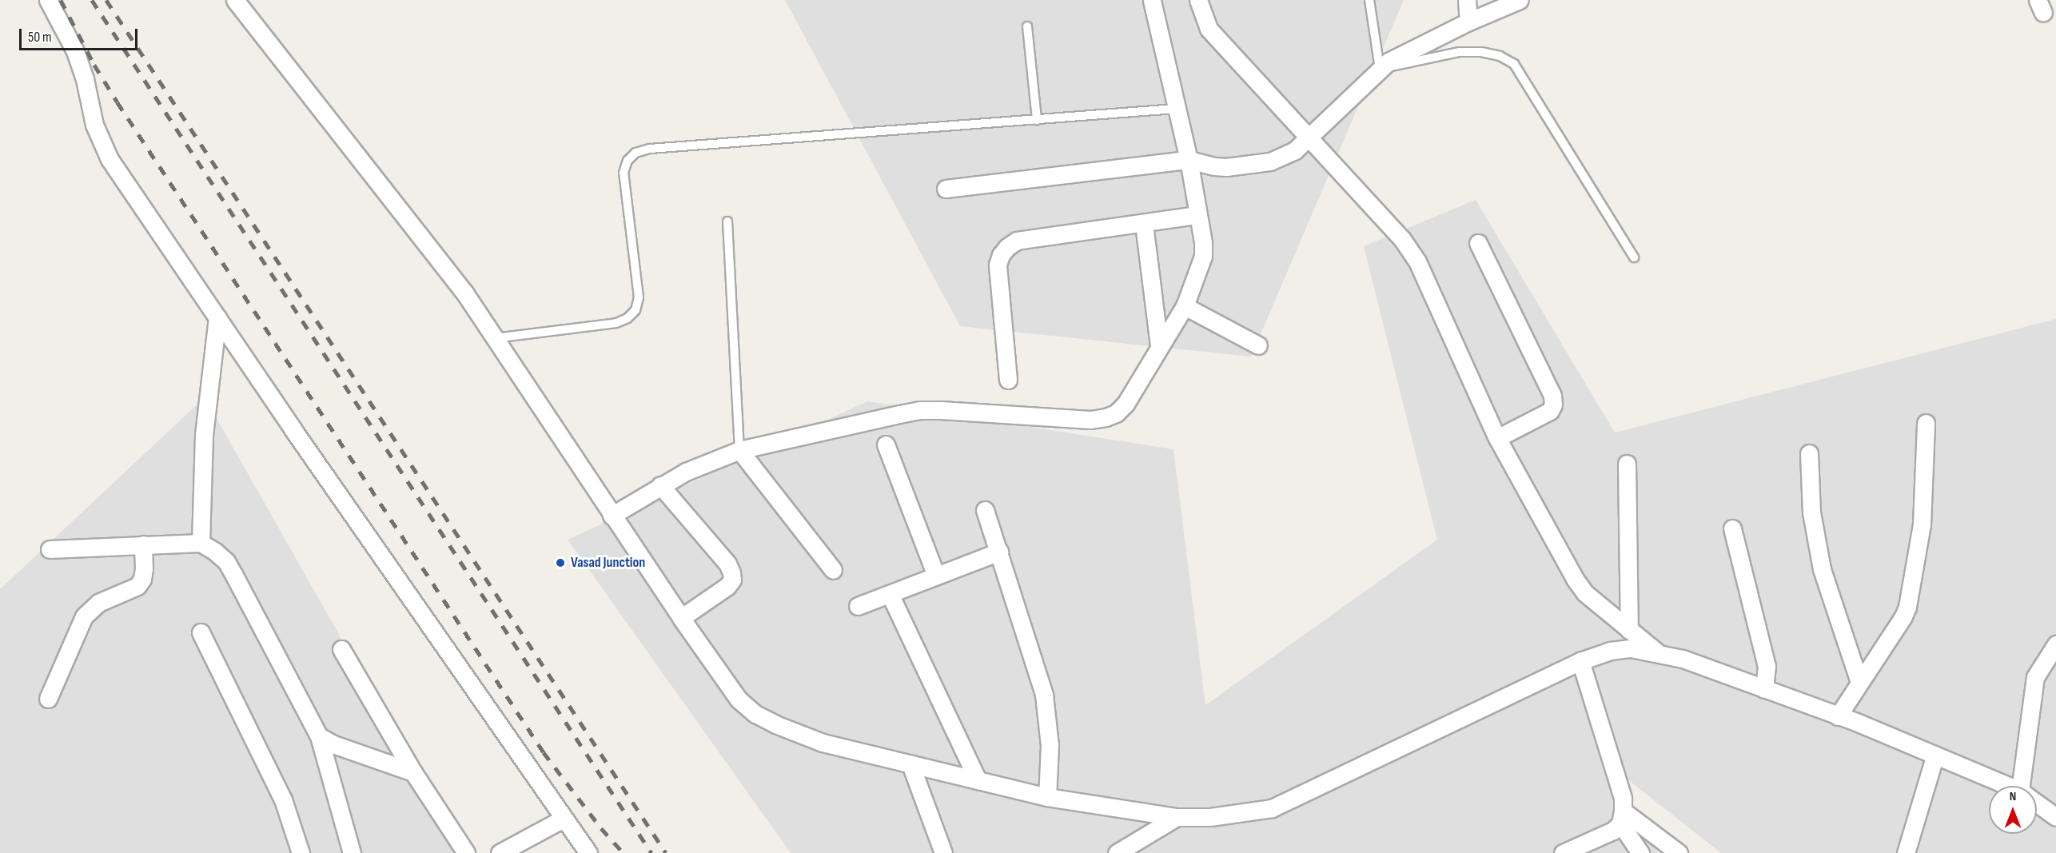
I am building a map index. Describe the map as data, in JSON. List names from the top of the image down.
{
  "places": ["Vasad Junction"],
  "scale_bar": "50 m",
  "north": "top"
}
